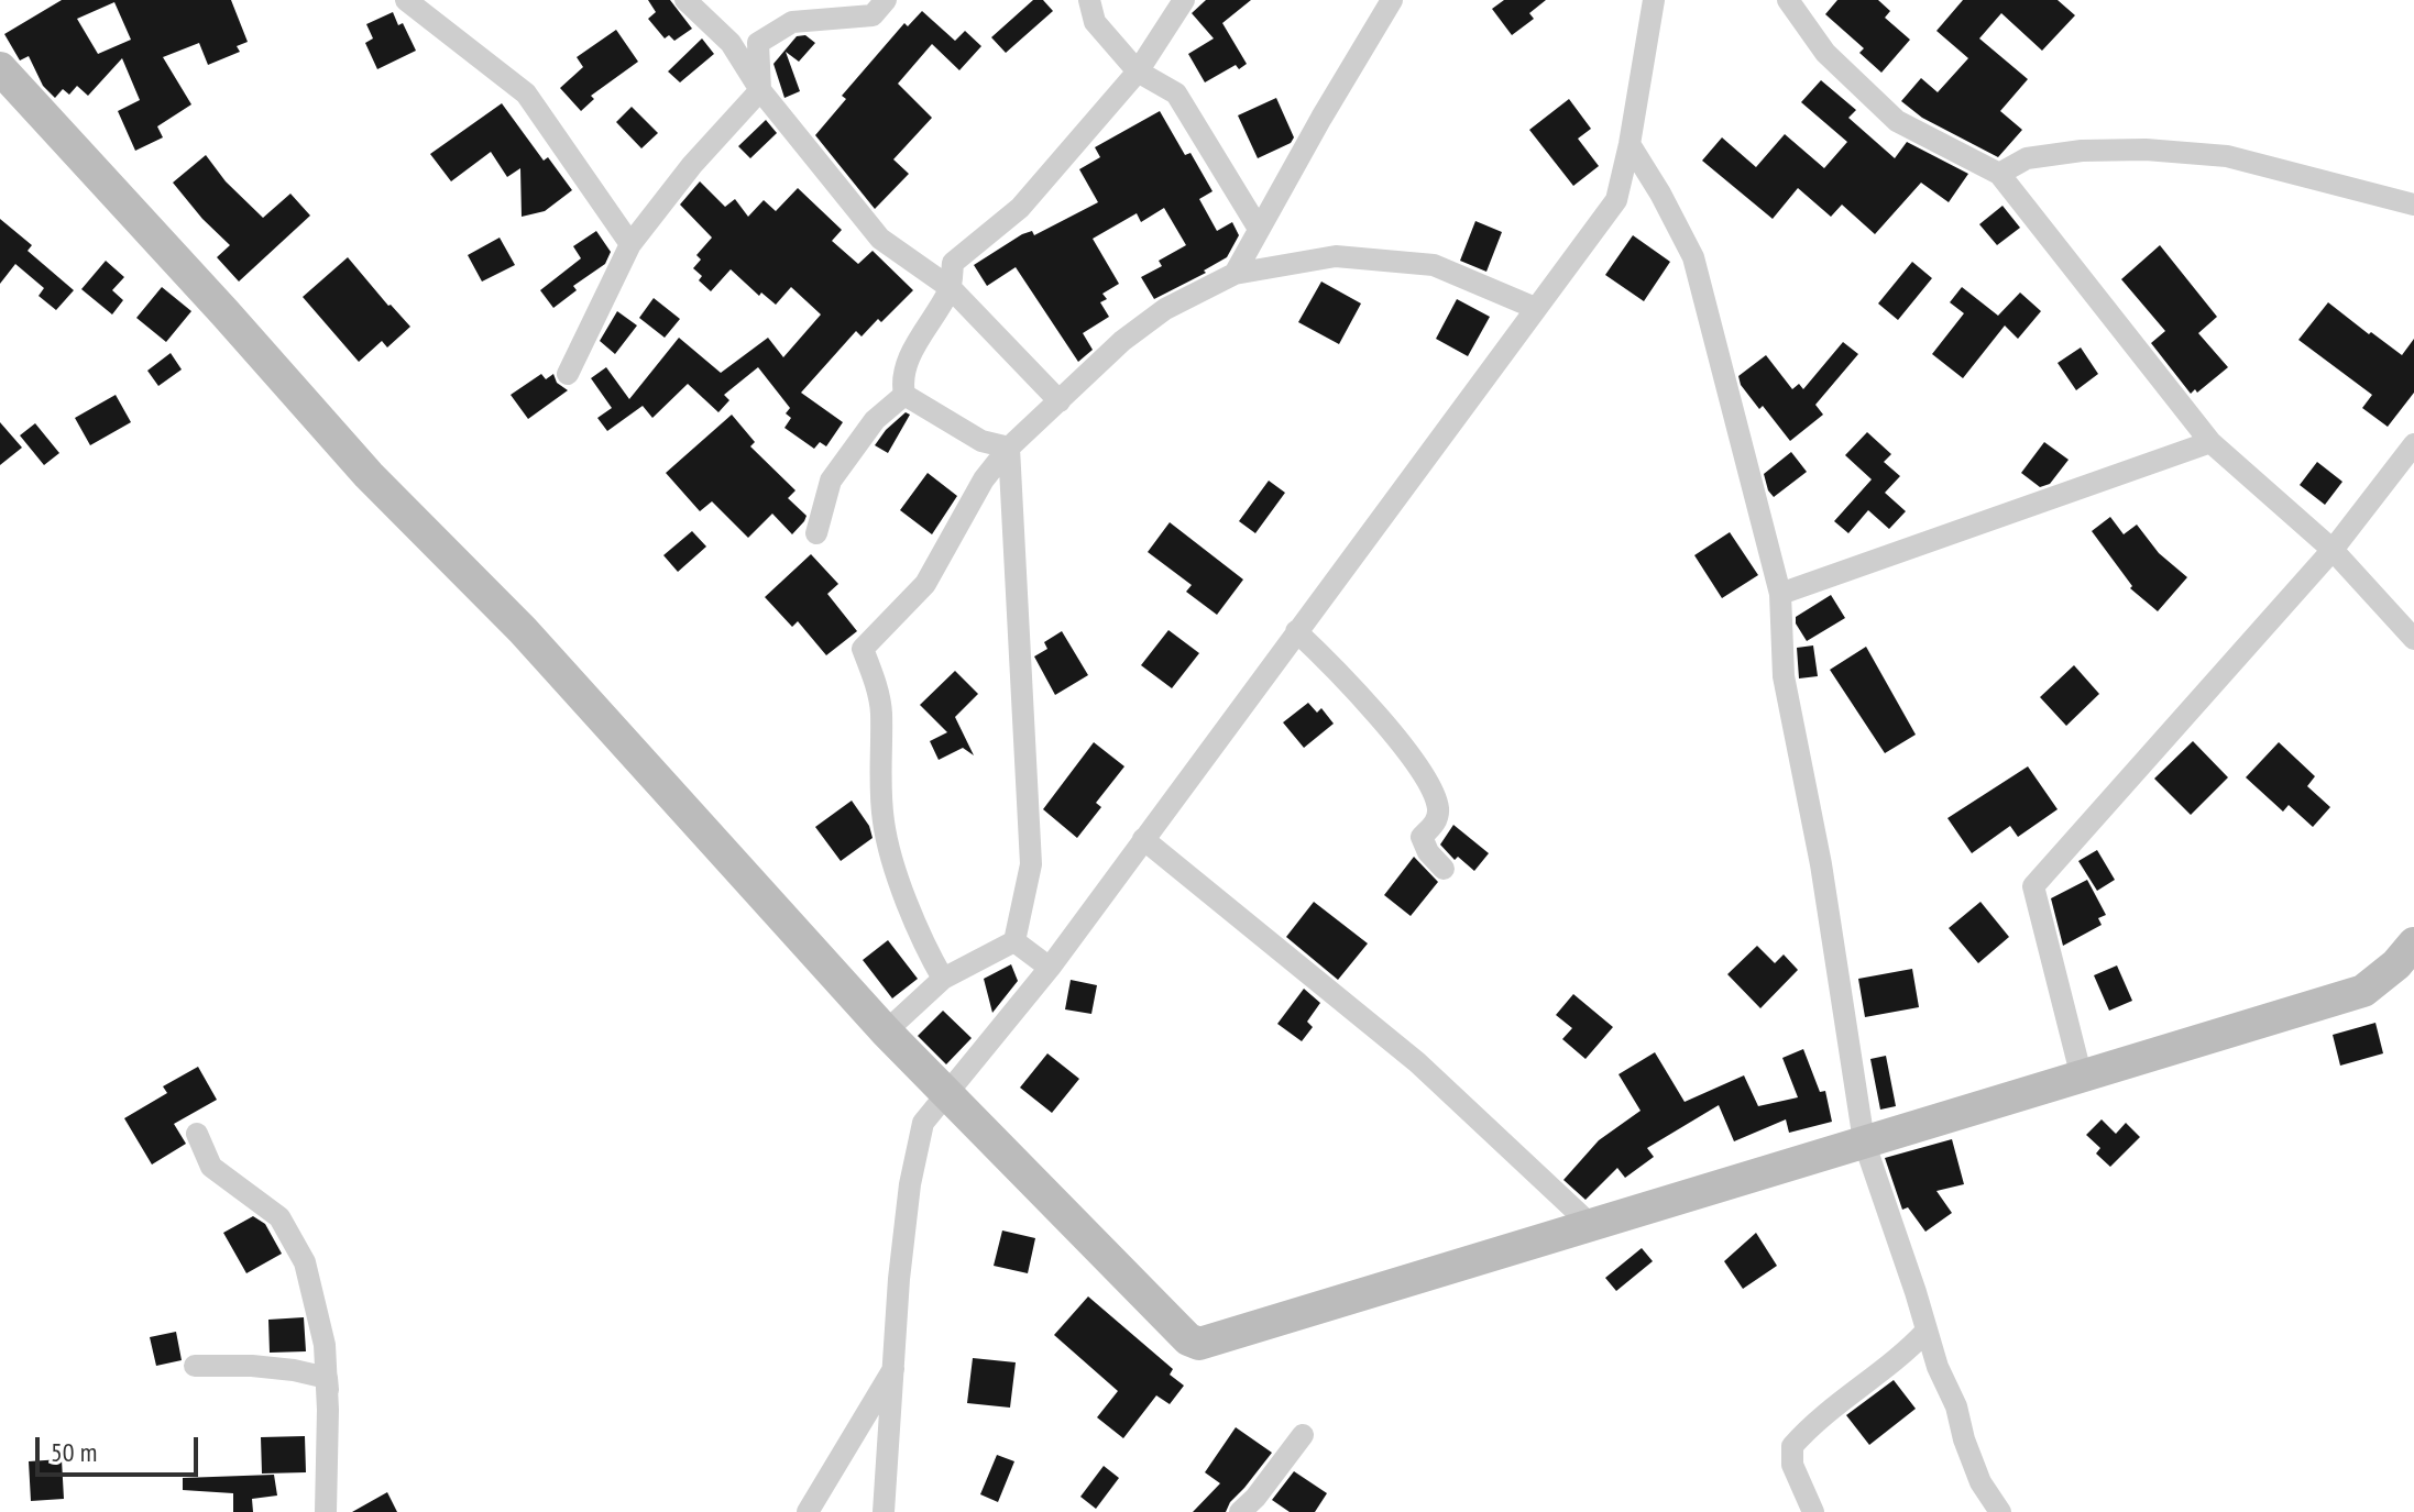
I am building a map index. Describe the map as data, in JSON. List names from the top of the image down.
{
  "scale_bar": "50 m"
}
